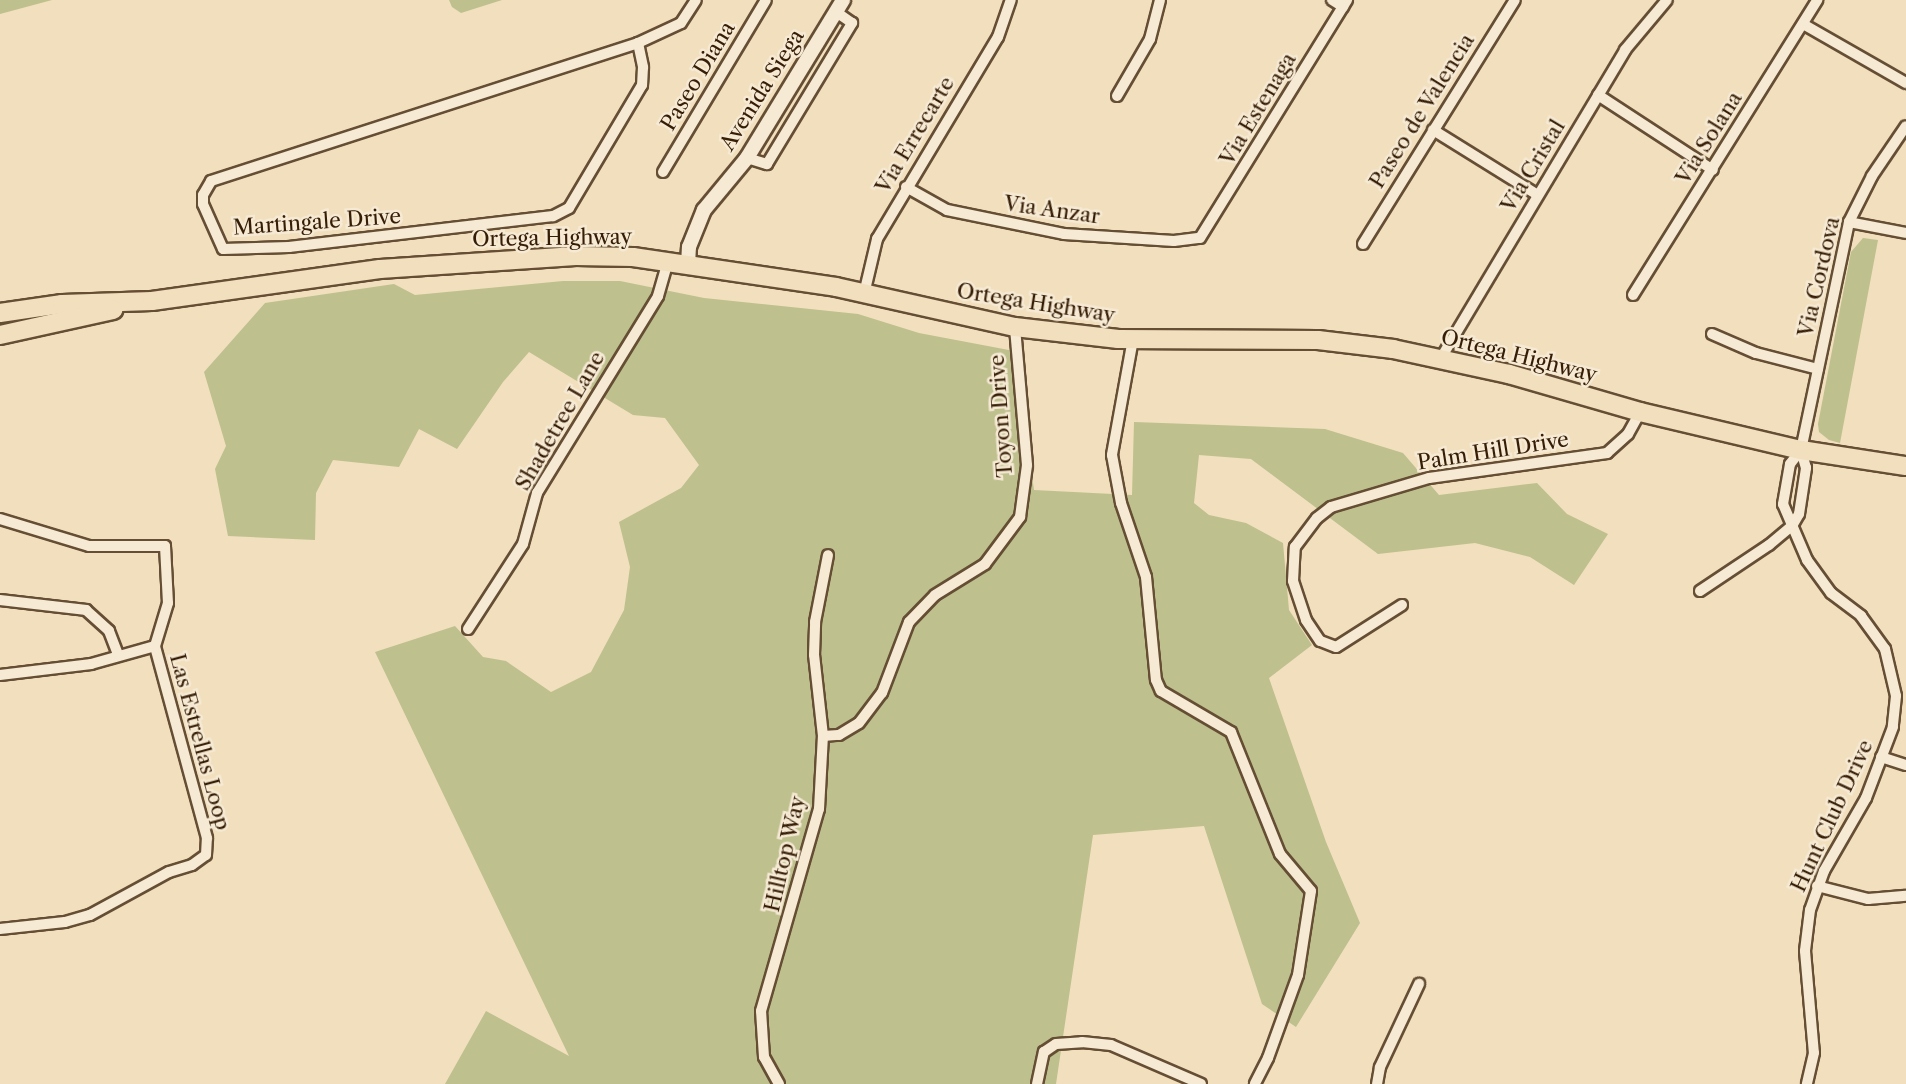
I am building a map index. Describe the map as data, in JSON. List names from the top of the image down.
{
  "streets": {
    "main road": ["Ortega Highway"],
    "street": [
      "Paseo Diana",
      "Avenida Siega",
      "Via Estenaga",
      "Paseo de Valencia",
      "Via Errecarte",
      "Via Solana",
      "Via Cristal",
      "Via Anzar",
      "Martingale Drive",
      "Via Cordova",
      "Toyon Drive",
      "Shadetree Lane",
      "Palm Hill Drive",
      "Las Estrellas Loop",
      "Hunt Club Drive",
      "Hilltop Way"
    ]
  },
  "crossings": [
    ["Avenida Siega", "Ortega Highway"],
    ["Via Estenaga", "Via Anzar"],
    ["Via Errecarte", "Via Anzar"],
    ["Via Errecarte", "Ortega Highway"],
    ["Via Cristal", "Ortega Highway"],
    ["Ortega Highway", "Via Cordova"],
    ["Ortega Highway", "Toyon Drive"],
    ["Ortega Highway", "Shadetree Lane"],
    ["Ortega Highway", "Palm Hill Drive"],
    ["Ortega Highway", "Hunt Club Drive"],
    ["Via Cordova", "Hunt Club Drive"],
    ["Toyon Drive", "Hilltop Way"]
  ]
}
